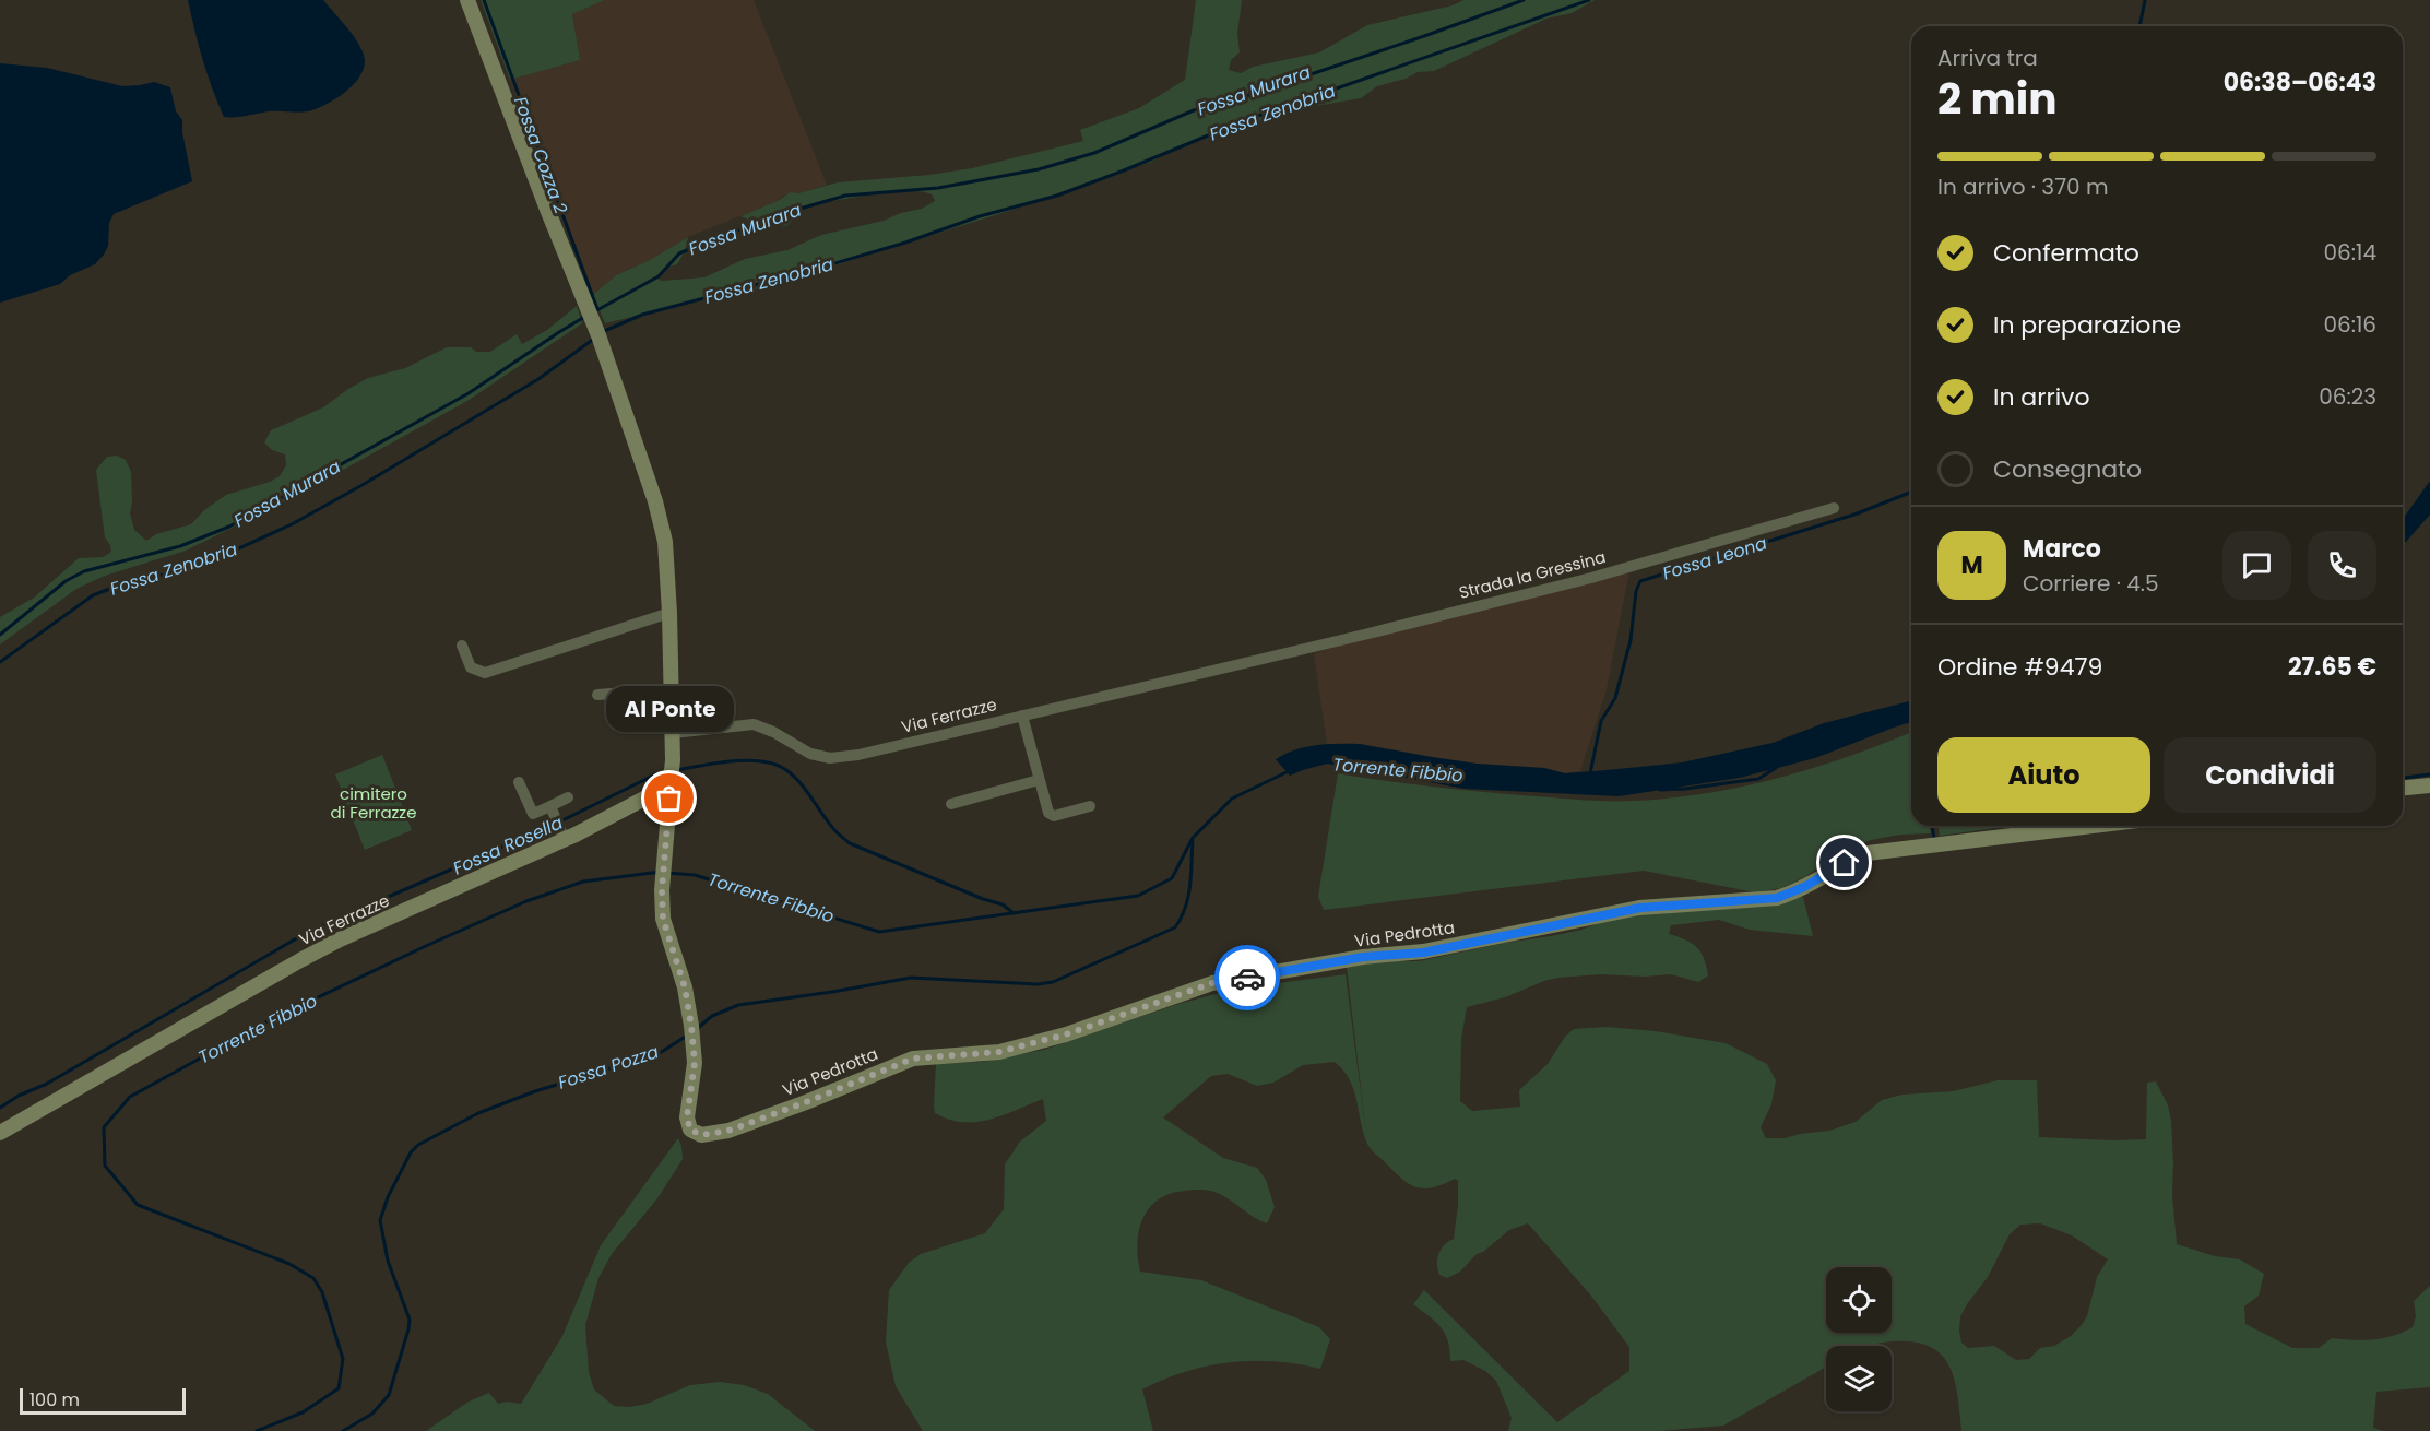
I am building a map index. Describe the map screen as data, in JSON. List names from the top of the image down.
{
  "streets": {
    "street": ["Strada la Gressina", "Via Ferrazze", "Via Pedrotta"]
  },
  "crossings": [
    ["Strada la Gressina", "Via Ferrazze"],
    ["Via Ferrazze", "Via Pedrotta"]
  ],
  "water": [
    "Fossa Murara",
    "Fossa Zenobria",
    "Fossa Cozza 2",
    "Fossa Leona",
    "Torrente Fibbio",
    "Fossa Rosella",
    "Fossa Pozza"
  ],
  "parks": ["cimitero di Ferrazze"],
  "places": ["Al Ponte"],
  "scale_bar": "100 m",
  "page": {
    "heading": ["2 min", "Arriva tra", "06:38–06:43"],
    "panel": [
      "Marco",
      "Corriere · 4.5",
      "Ordine #9479",
      "27.65 €"
    ],
    "bar": "In arrivo · 370 m",
    "list": [
      ["Confermato", "06:14"],
      ["In preparazione", "06:16"],
      ["In arrivo", "06:23"],
      "Consegnato"
    ],
    "round": "M",
    "bubble": "Al Ponte",
    "buttons": ["Aiuto", "Condividi"],
    "scale": "100 m"
  }
}
